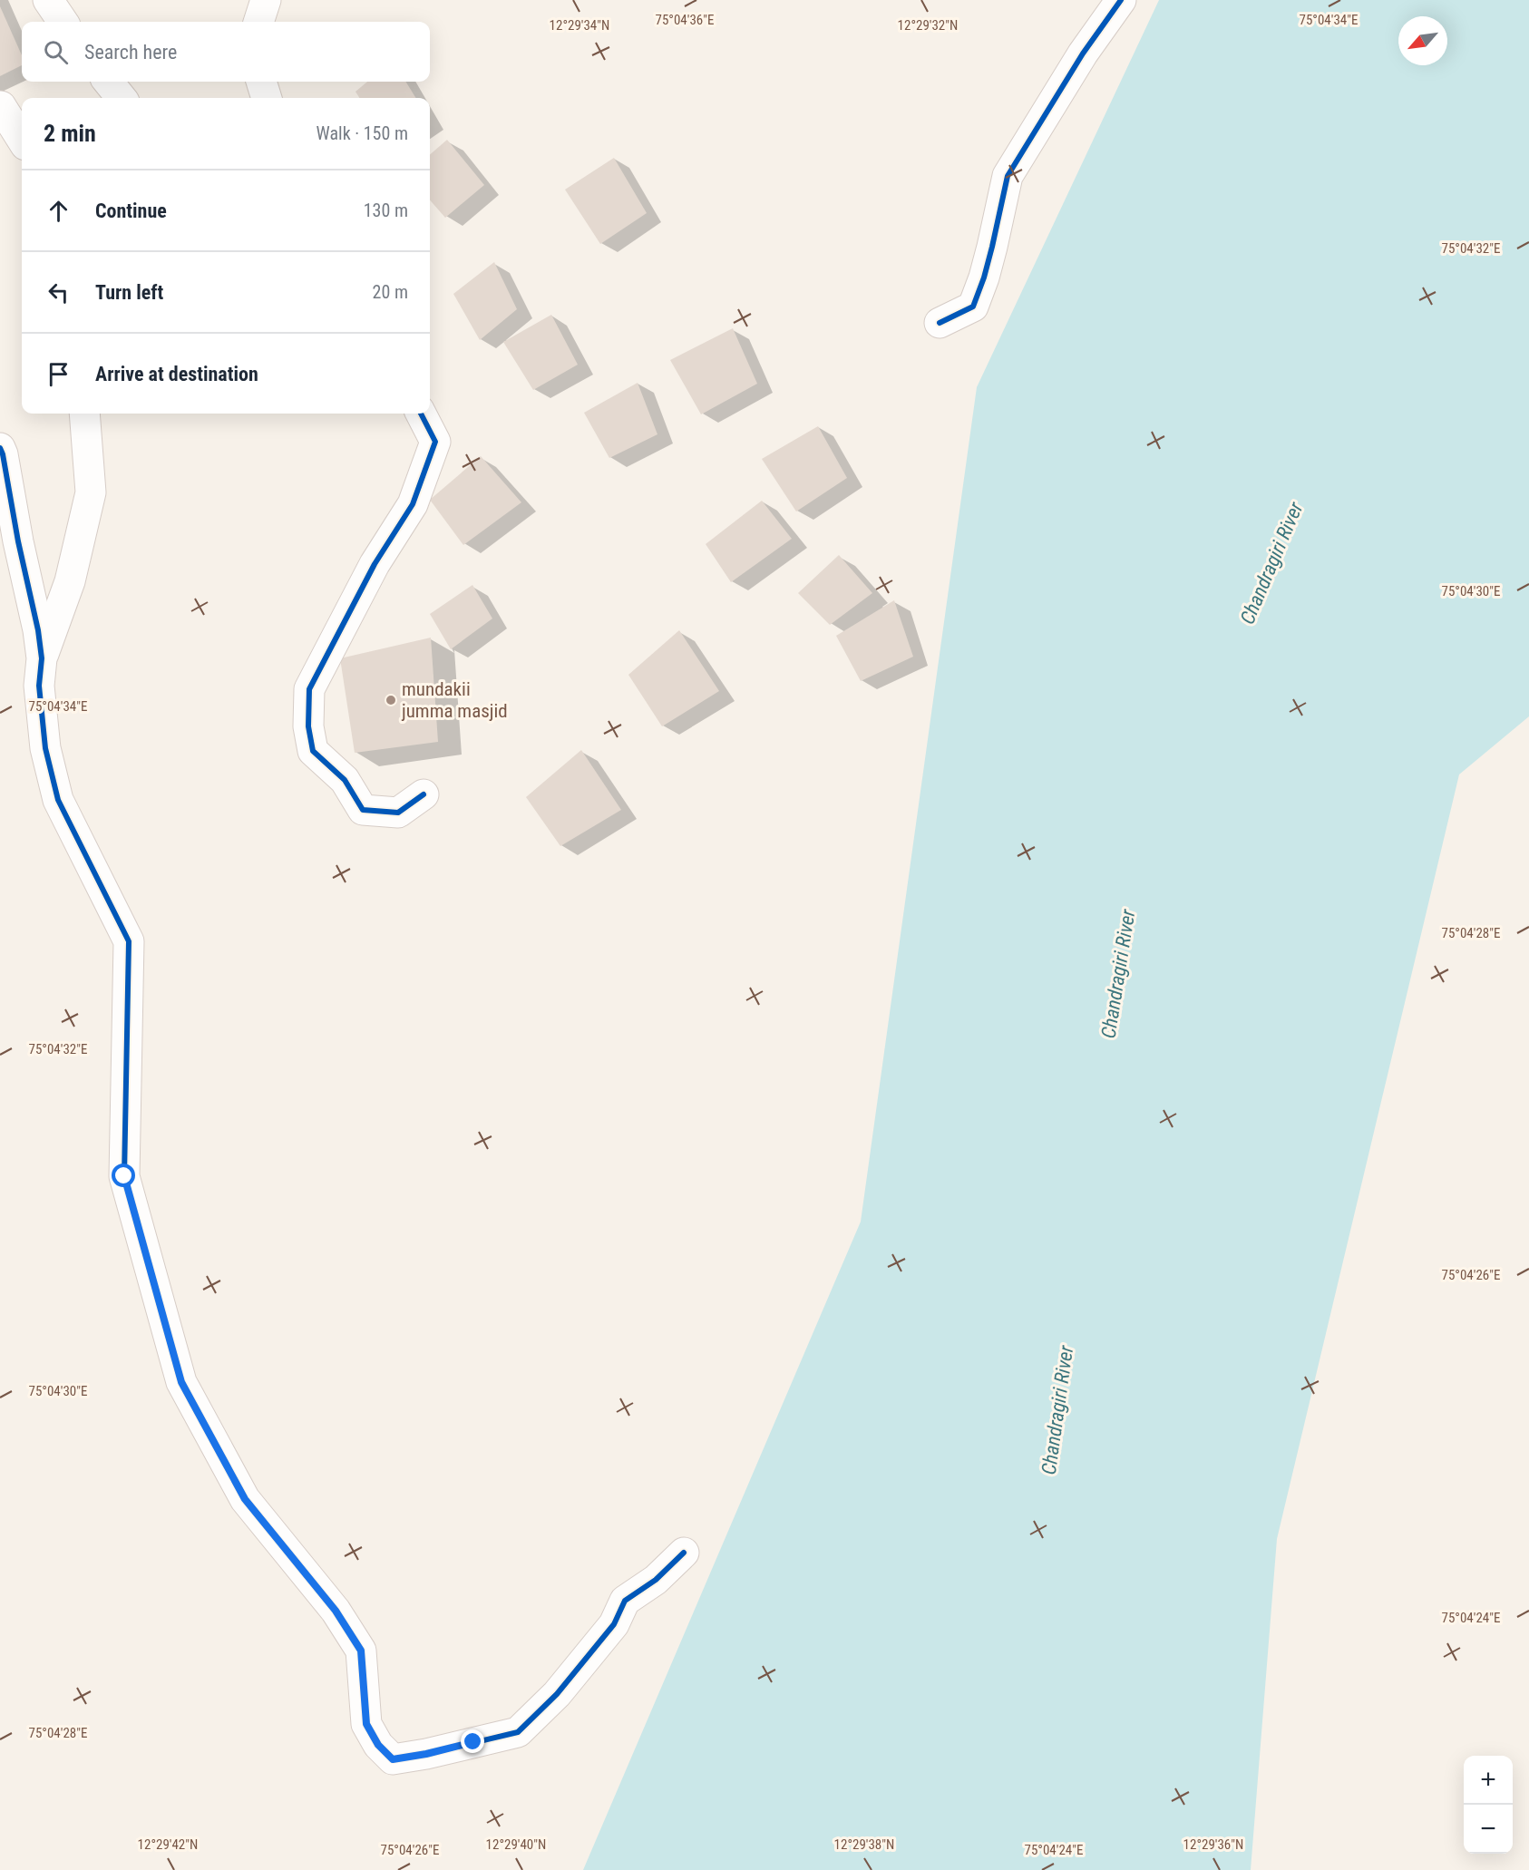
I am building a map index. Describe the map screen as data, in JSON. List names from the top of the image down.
{
  "water": ["Chandragiri River"],
  "places": ["mundakii jumma masjid"],
  "north": "bottom left",
  "page": {
    "search": "Search here",
    "heading": ["2 min", "Walk · 150 m"],
    "list": [
      ["Continue", "130 m"],
      ["Turn left", "20 m"],
      "Arrive at destination"
    ],
    "map_buttons": ["+", "−"]
  },
  "coordinates": [
    "75°04'36\"E",
    "75°04'34\"E",
    "12°29'34\"N",
    "12°29'32\"N",
    "75°04'32\"E",
    "75°04'30\"E",
    "75°04'28\"E",
    "75°04'26\"E",
    "75°04'24\"E",
    "12°29'42\"N",
    "12°29'40\"N",
    "12°29'38\"N",
    "12°29'36\"N"
  ]
}
